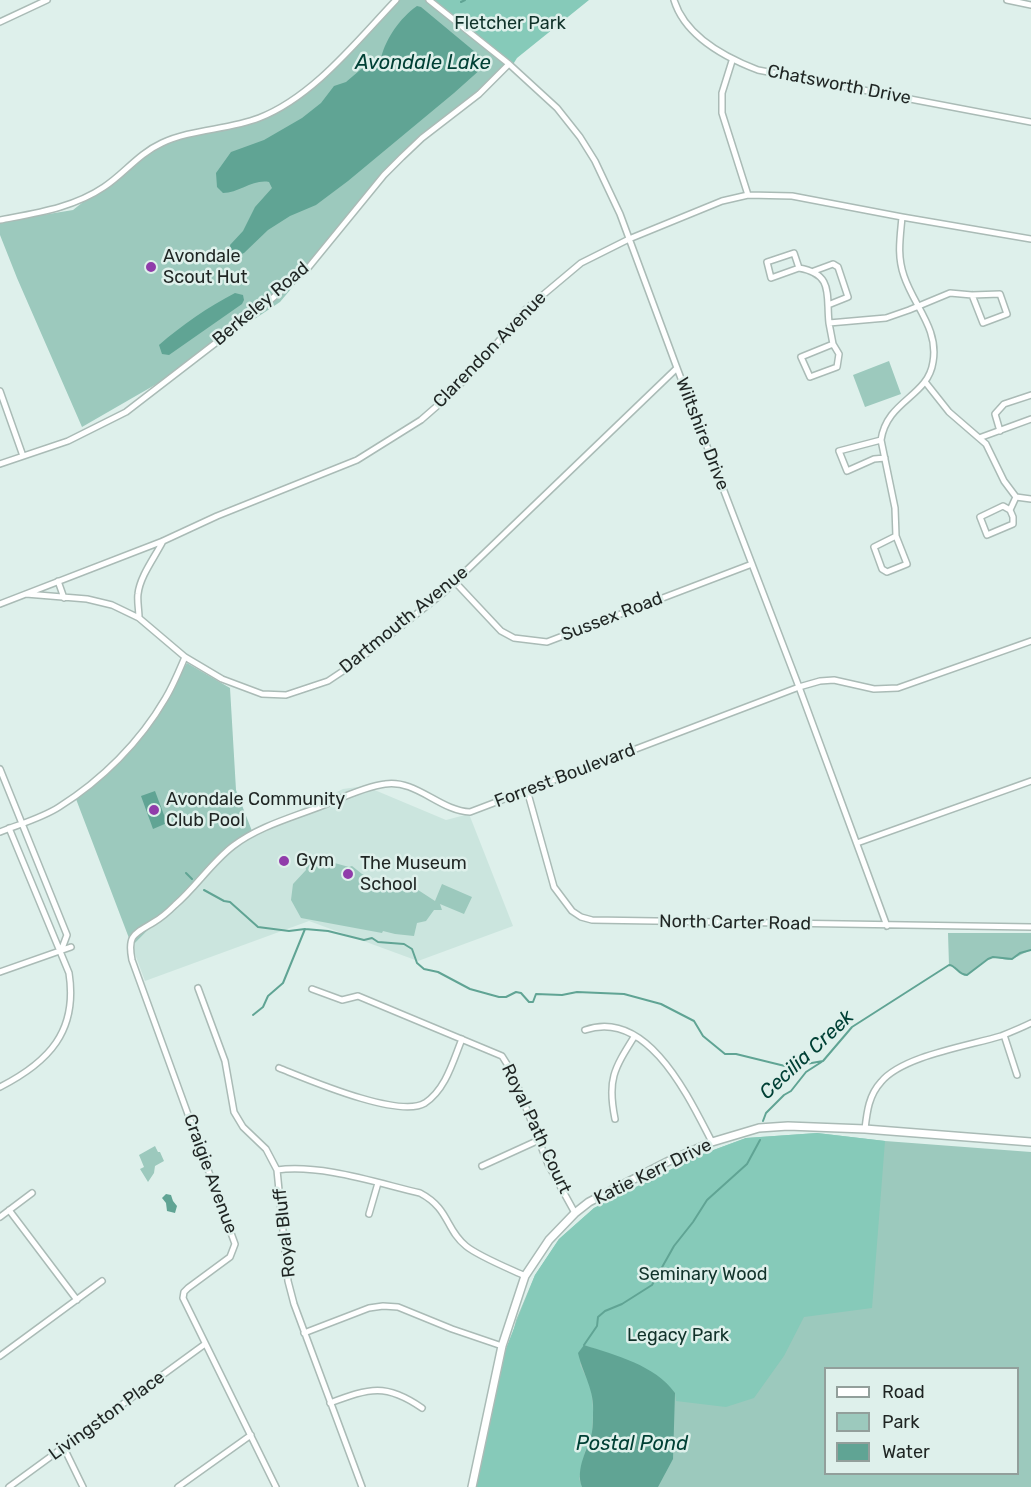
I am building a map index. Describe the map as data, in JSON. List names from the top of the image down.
{
  "streets": {
    "street": [
      "Chatsworth Drive",
      "Berkeley Road",
      "Clarendon Avenue",
      "Wiltshire Drive",
      "Sussex Road",
      "Dartmouth Avenue",
      "Forrest Boulevard",
      "North Carter Road",
      "Royal Path Court",
      "Katie Kerr Drive",
      "Craigie Avenue",
      "Royal Bluff",
      "Livingston Place"
    ]
  },
  "crossings": [
    ["Berkeley Road", "Wiltshire Drive"],
    ["Clarendon Avenue", "Wiltshire Drive"],
    ["Clarendon Avenue", "Dartmouth Avenue"],
    ["Wiltshire Drive", "Sussex Road"],
    ["Wiltshire Drive", "Dartmouth Avenue"],
    ["Wiltshire Drive", "Forrest Boulevard"],
    ["Wiltshire Drive", "North Carter Road"],
    ["Sussex Road", "Dartmouth Avenue"],
    ["Forrest Boulevard", "North Carter Road"],
    ["Forrest Boulevard", "Craigie Avenue"],
    ["Royal Path Court", "Katie Kerr Drive"],
    ["Craigie Avenue", "Livingston Place"]
  ],
  "water": ["Avondale Lake", "Cecilia Creek", "Postal Pond"],
  "parks": ["Fletcher Park", "Seminary Wood", "Legacy Park"],
  "places": [
    "Avondale Scout Hut",
    "Avondale Community Club Pool",
    "Gym",
    "The Museum School"
  ],
  "legend": ["Road", "Park", "Water"]
}
